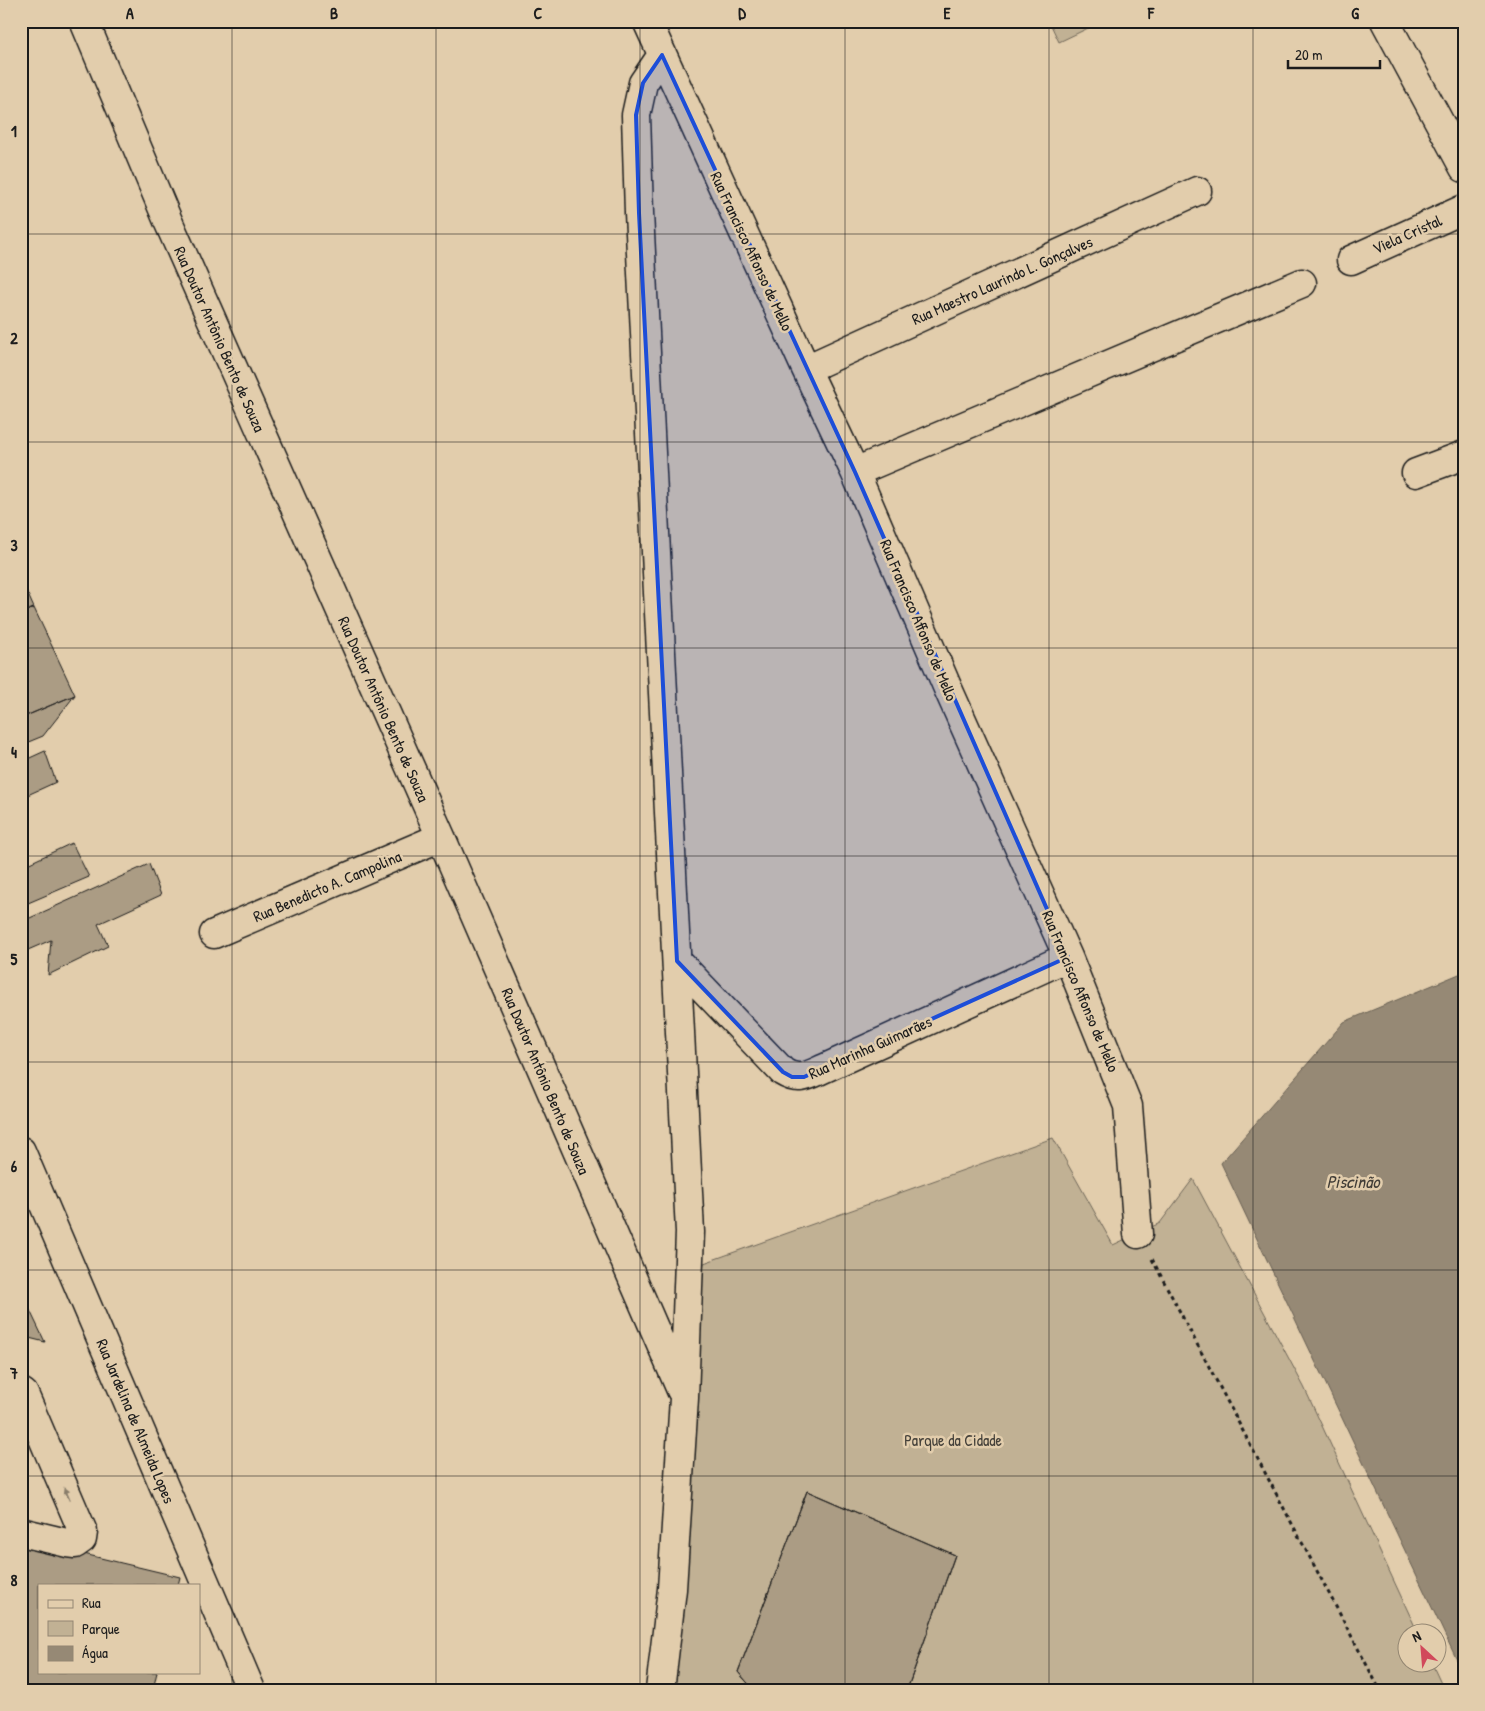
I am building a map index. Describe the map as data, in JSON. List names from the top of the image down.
{
  "streets": {
    "street": [
      "Viela Cristal",
      "Rua Francisco Affonso de Mello",
      "Rua Maestro Laurindo L. Gonçalves",
      "Rua Doutor Antônio Bento de Souza",
      "Rua Benedicto A. Campolina",
      "Rua Marinha Guimarães",
      "Rua Jardelina de Almeida Lopes"
    ]
  },
  "crossings": [
    ["Rua Francisco Affonso de Mello", "Rua Maestro Laurindo L. Gonçalves"],
    ["Rua Francisco Affonso de Mello", "Rua Marinha Guimarães"],
    ["Rua Doutor Antônio Bento de Souza", "Rua Benedicto A. Campolina"]
  ],
  "water": ["Piscinão"],
  "parks": ["Parque da Cidade"],
  "legend": ["Rua", "Parque", "Água"],
  "scale_bar": "20 m",
  "north": "top left",
  "grid": {
    "columns": [
      "A",
      "B",
      "C",
      "D",
      "E",
      "F",
      "G"
    ],
    "rows": [
      "1",
      "2",
      "3",
      "4",
      "5",
      "6",
      "7",
      "8"
    ]
  }
}
